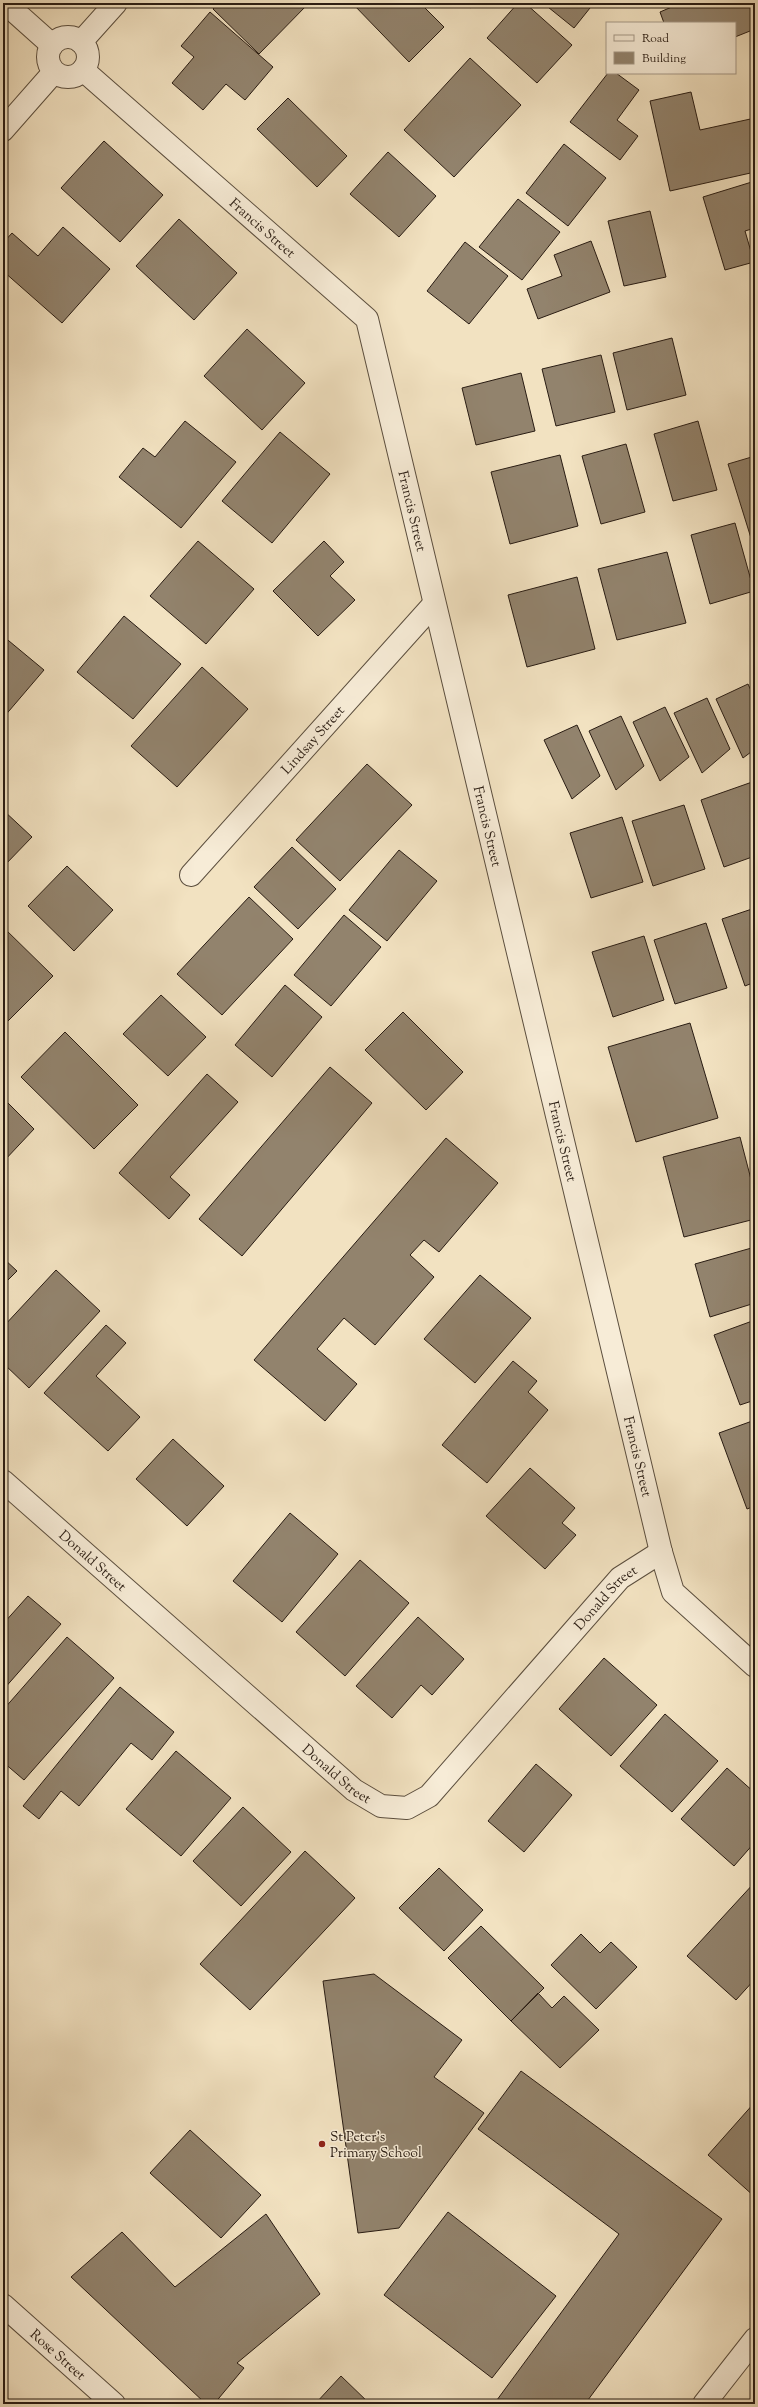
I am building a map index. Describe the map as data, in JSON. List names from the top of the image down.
{
  "streets": {
    "street": [
      "Francis Street",
      "Lindsay Street",
      "Donald Street",
      "Rose Street"
    ]
  },
  "crossings": [
    ["Francis Street", "Lindsay Street"],
    ["Francis Street", "Donald Street"]
  ],
  "places": ["St Peter's Primary School"],
  "legend": ["Road", "Building"]
}
